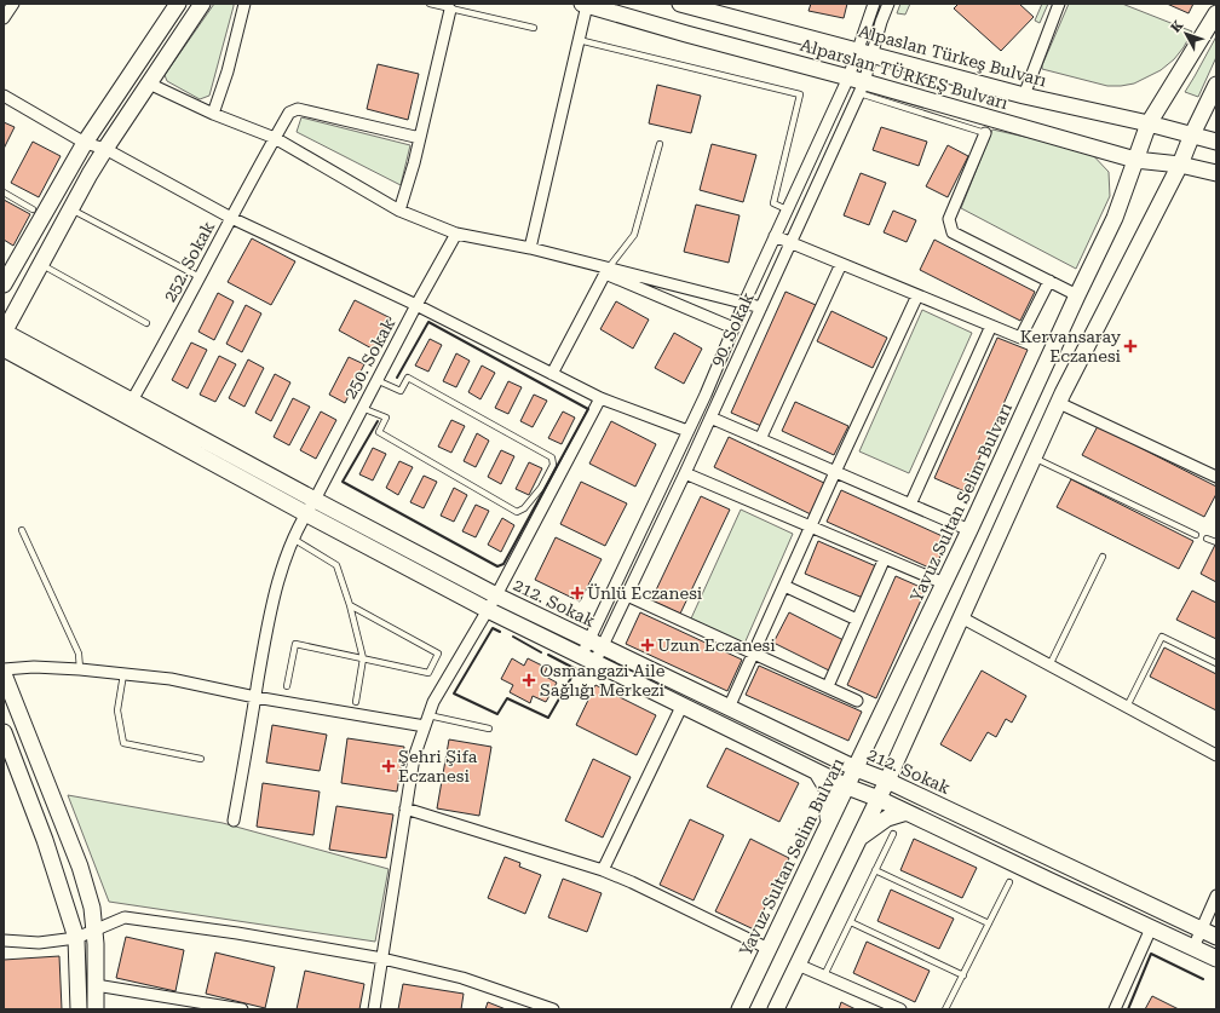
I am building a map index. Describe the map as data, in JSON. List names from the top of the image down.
{
  "streets": {
    "street": [
      "Alpaslan Türkeş Bulvarı",
      "Alparslan TÜRKEŞ Bulvarı",
      "252. Sokak",
      "90. Sokak",
      "250. Sokak",
      "Yavuz Sultan Selim Bulvarı",
      "212. Sokak"
    ]
  },
  "crossings": [
    ["Alpaslan Türkeş Bulvarı", "90. Sokak"],
    ["Alpaslan Türkeş Bulvarı", "Yavuz Sultan Selim Bulvarı"],
    ["Alparslan TÜRKEŞ Bulvarı", "90. Sokak"],
    ["Alparslan TÜRKEŞ Bulvarı", "Yavuz Sultan Selim Bulvarı"],
    ["252. Sokak", "212. Sokak"],
    ["90. Sokak", "212. Sokak"],
    ["250. Sokak", "212. Sokak"],
    ["Yavuz Sultan Selim Bulvarı", "212. Sokak"]
  ],
  "places": {
    "health": [
      "Kervansaray Eczanesi",
      "Ünlü Eczanesi",
      "Uzun Eczanesi",
      "Osmangazi Aile Sağlığı Merkezi",
      "Şehri Şifa Eczanesi"
    ]
  },
  "north": "top left"
}
